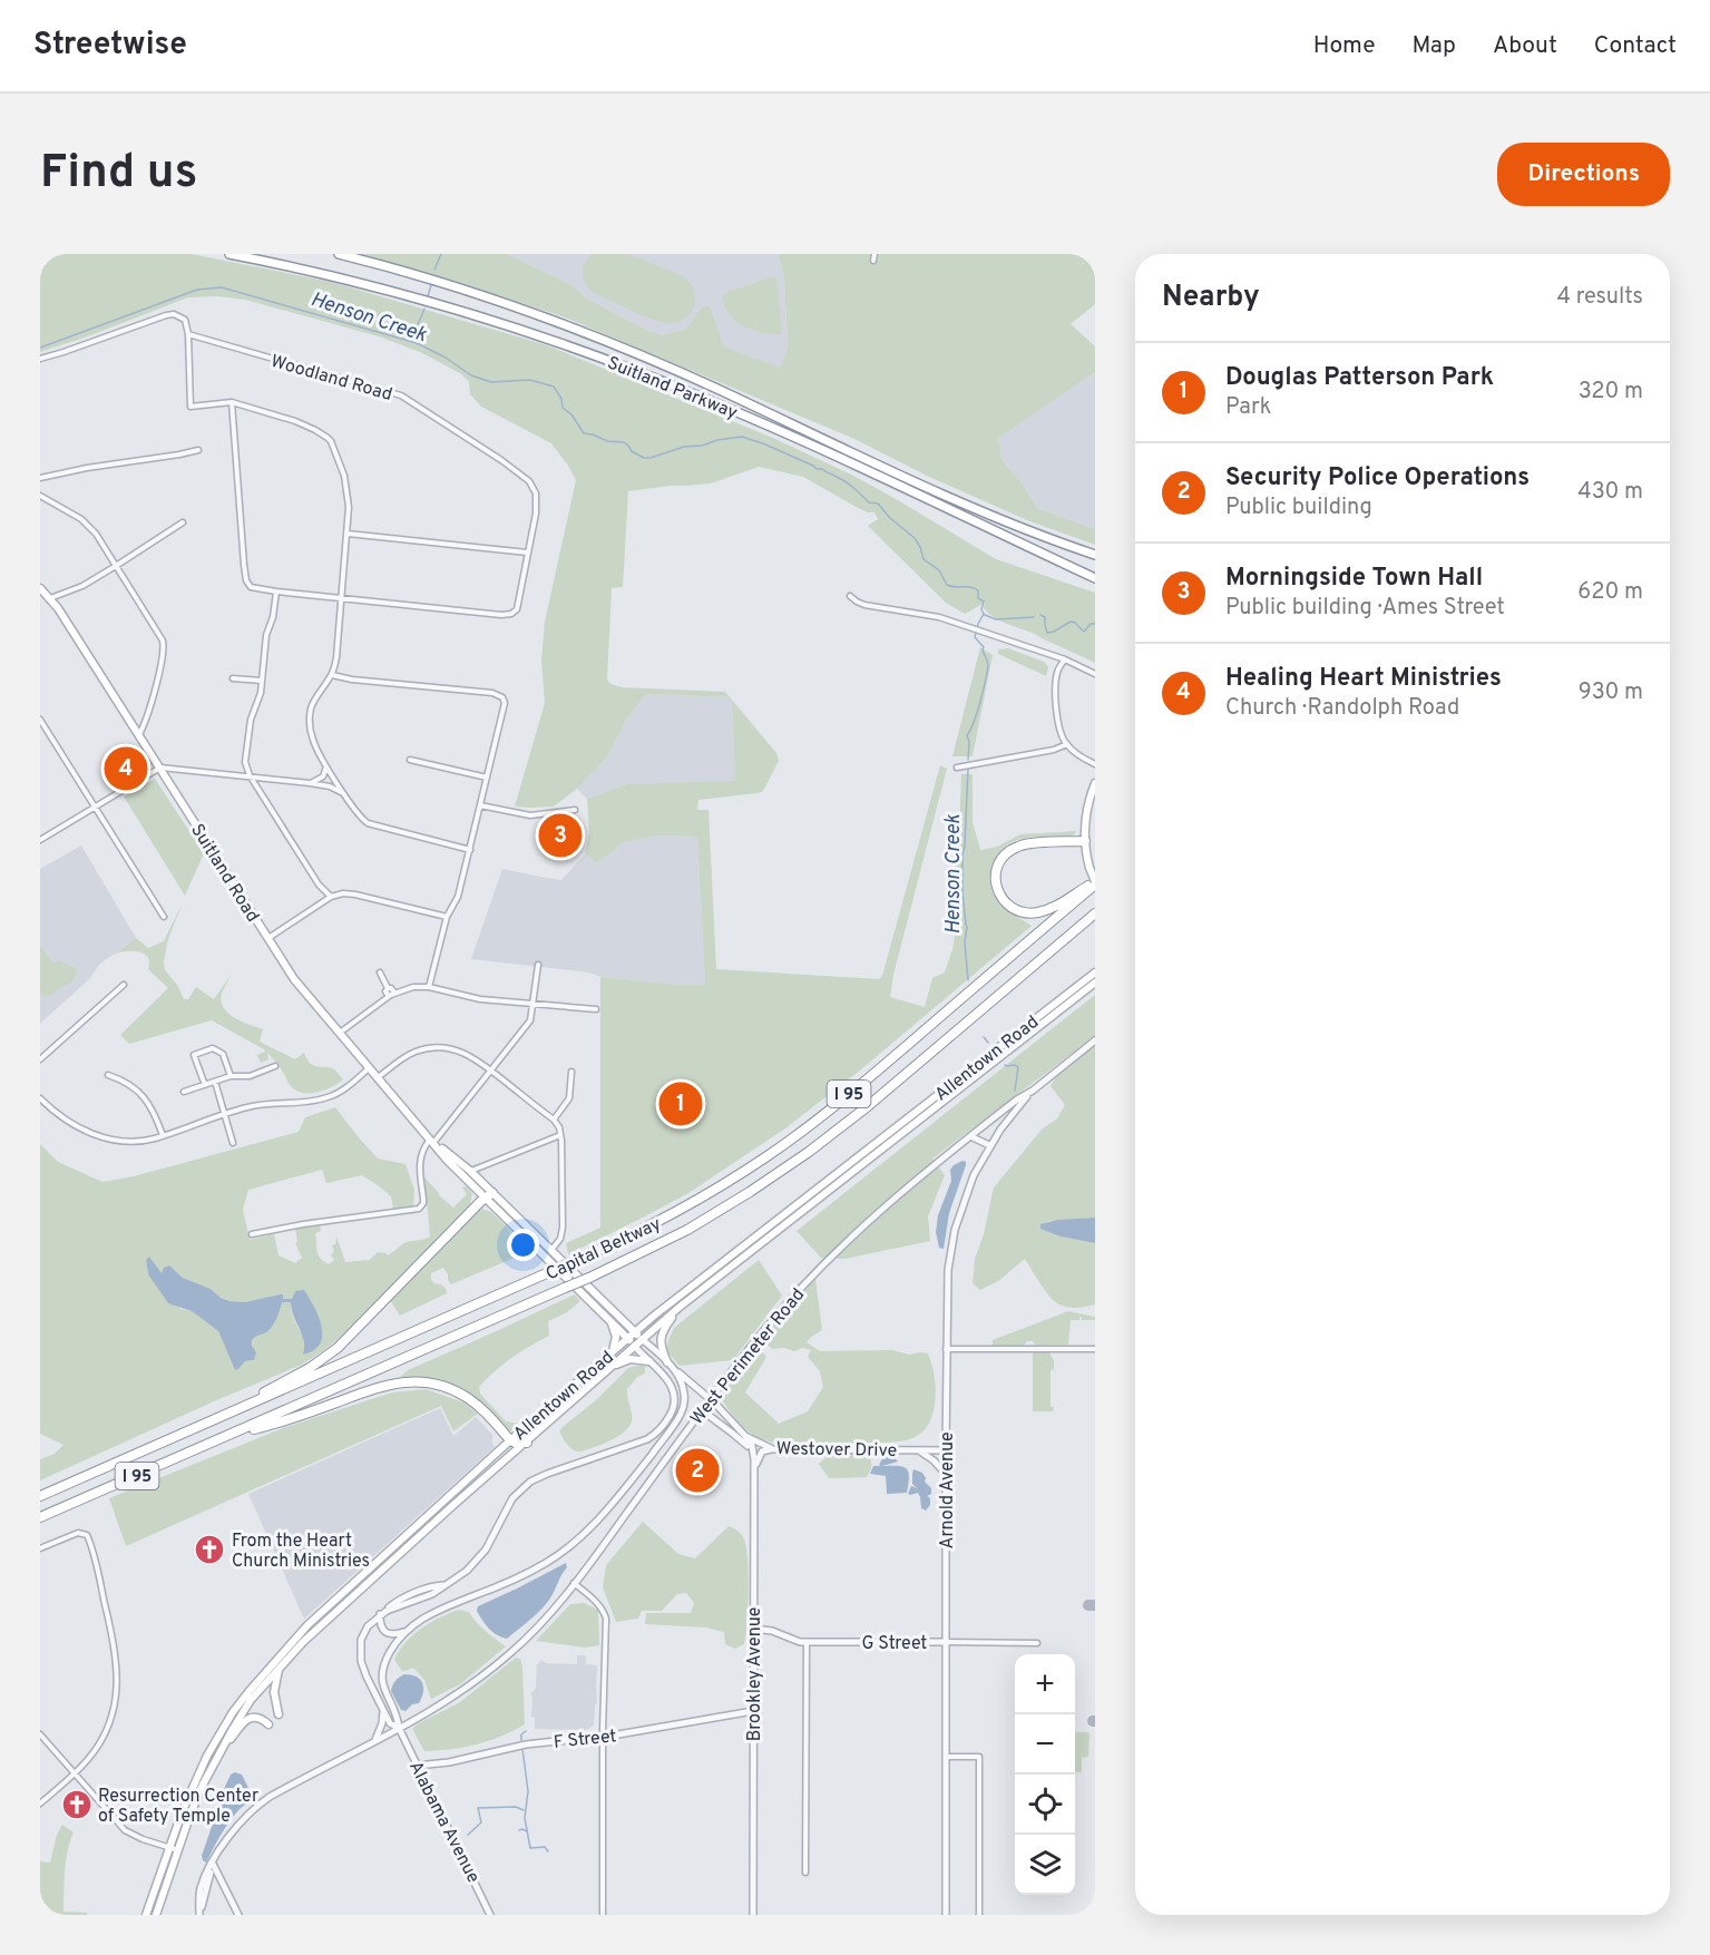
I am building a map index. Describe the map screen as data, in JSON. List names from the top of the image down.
{
  "streets": {
    "highway": ["Suitland Parkway", "I 95", "Capital Beltway"],
    "main road": ["Suitland Road", "Allentown Road"],
    "street": [
      "Woodland Road",
      "West Perimeter Road",
      "Westover Drive",
      "Arnold Avenue",
      "G Street",
      "Brookley Avenue",
      "F Street",
      "Alabama Avenue"
    ]
  },
  "crossings": [
    ["Suitland Road", "Allentown Road"],
    ["Suitland Road", "Westover Drive"],
    ["Allentown Road", "Westover Drive"],
    ["West Perimeter Road", "Westover Drive"],
    ["West Perimeter Road", "Arnold Avenue"],
    ["West Perimeter Road", "Alabama Avenue"],
    ["Westover Drive", "Arnold Avenue"],
    ["Westover Drive", "Brookley Avenue"],
    ["Arnold Avenue", "G Street"],
    ["G Street", "Brookley Avenue"],
    ["Brookley Avenue", "F Street"],
    ["F Street", "Alabama Avenue"]
  ],
  "water": ["Henson Creek"],
  "places": {
    "church": ["From the Heart Church Ministries", "Resurrection Center of Safety Temple"]
  },
  "page": {
    "header": "Streetwise",
    "nav": [
      "Home",
      "Map",
      "About",
      "Contact"
    ],
    "buttons": "Directions",
    "title": "Find us",
    "heading": ["Nearby", "4 results"],
    "list": [
      {
        "mark": "1",
        "name": "Douglas Patterson Park",
        "note": "Park",
        "value": "320 m"
      },
      {
        "mark": "2",
        "name": "Security Police Operations",
        "note": "Public building",
        "value": "430 m"
      },
      {
        "mark": "3",
        "name": "Morningside Town Hall",
        "note": "Public building · Ames Street",
        "value": "620 m"
      },
      {
        "mark": "4",
        "name": "Healing Heart Ministries",
        "note": "Church · Randolph Road",
        "value": "930 m"
      }
    ],
    "pins": [
      "4",
      "3",
      "1",
      "2"
    ],
    "map_buttons": ["+", "−"]
  }
}
